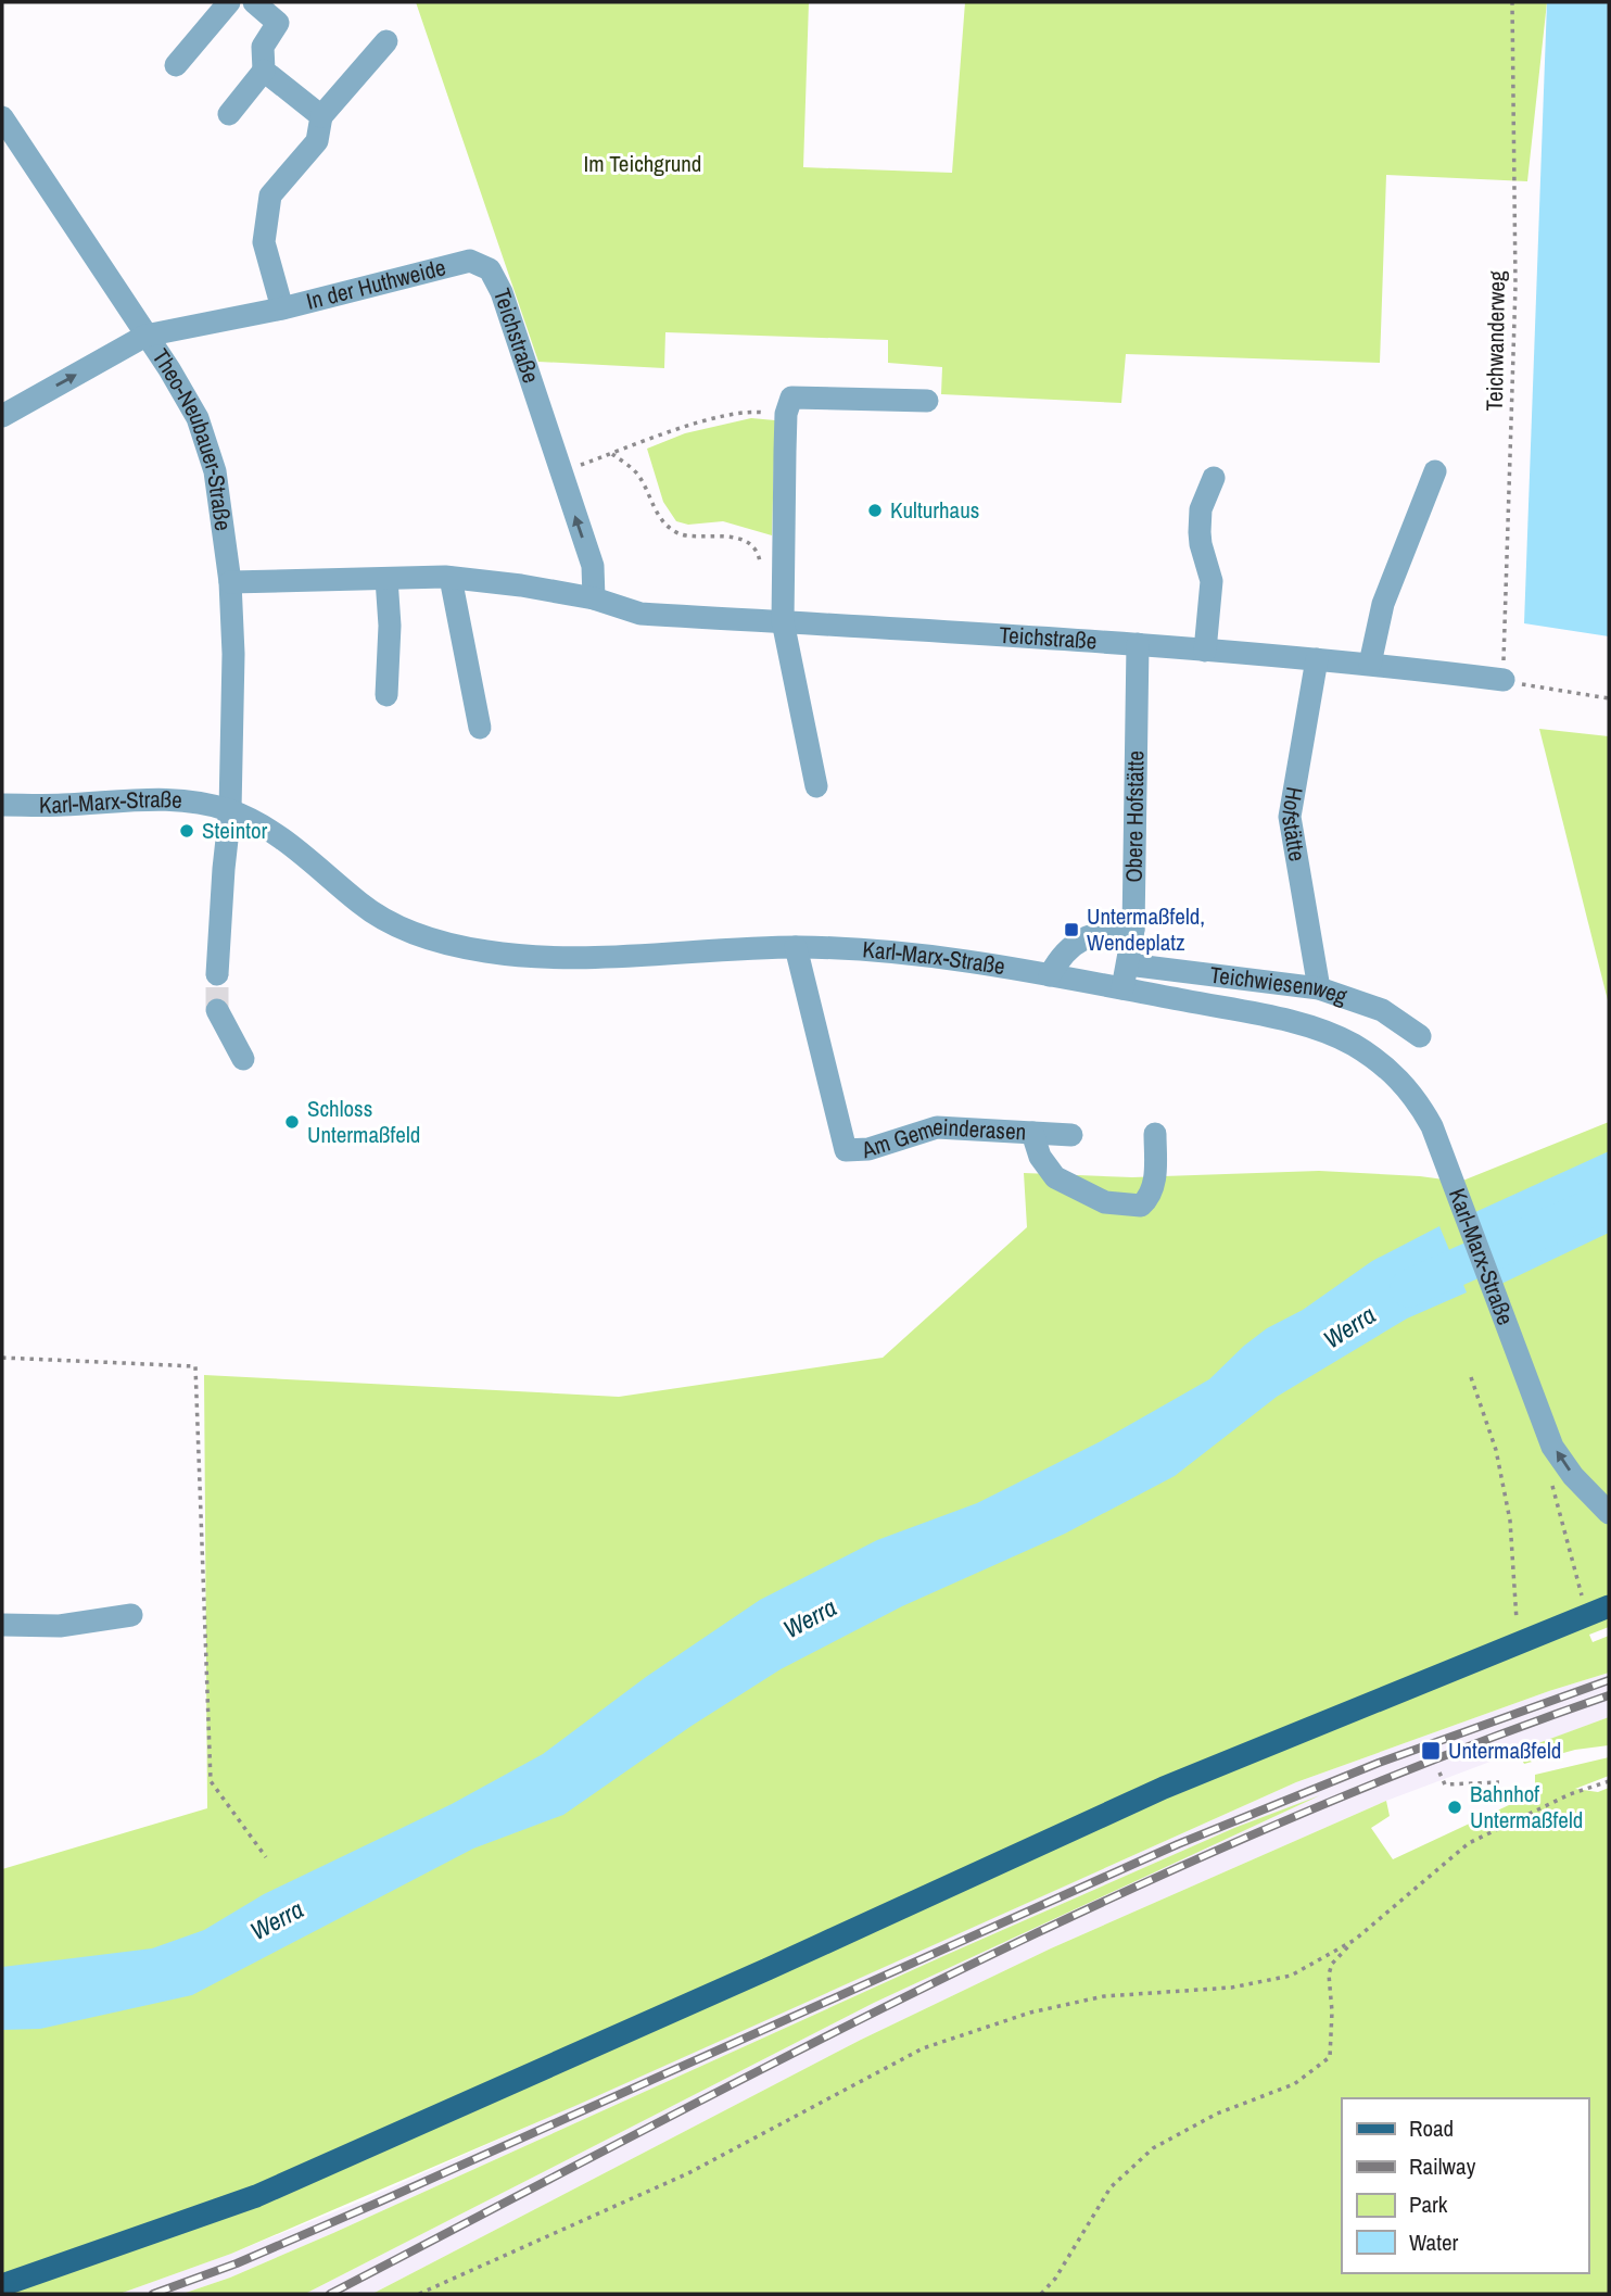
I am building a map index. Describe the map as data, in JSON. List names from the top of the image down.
{
  "streets": {
    "street": [
      "In der Huthweide",
      "Teichstraße",
      "Theo-Neubauer-Straße",
      "Karl-Marx-Straße",
      "Obere Hofstätte",
      "Hofstätte",
      "Teichwiesenweg",
      "Am Gemeinderasen"
    ],
    "path": ["Teichwanderweg"]
  },
  "crossings": [
    ["In der Huthweide", "Teichstraße"],
    ["In der Huthweide", "Theo-Neubauer-Straße"],
    ["Teichstraße", "Teichwanderweg"],
    ["Teichstraße", "Theo-Neubauer-Straße"],
    ["Teichstraße", "Obere Hofstätte"],
    ["Teichstraße", "Hofstätte"],
    ["Theo-Neubauer-Straße", "Karl-Marx-Straße"],
    ["Karl-Marx-Straße", "Obere Hofstätte"],
    ["Karl-Marx-Straße", "Am Gemeinderasen"],
    ["Obere Hofstätte", "Teichwiesenweg"],
    ["Hofstätte", "Teichwiesenweg"]
  ],
  "one_way": ["Karl-Marx-Straße"],
  "water": ["Werra"],
  "parks": ["Im Teichgrund"],
  "places": {
    "other": [
      "Kulturhaus",
      "Steintor",
      "Schloss Untermaßfeld",
      "Bahnhof Untermaßfeld"
    ],
    "transit": ["Untermaßfeld, Wendeplatz", "Untermaßfeld"]
  },
  "legend": [
    "Road",
    "Railway",
    "Park",
    "Water"
  ]
}
